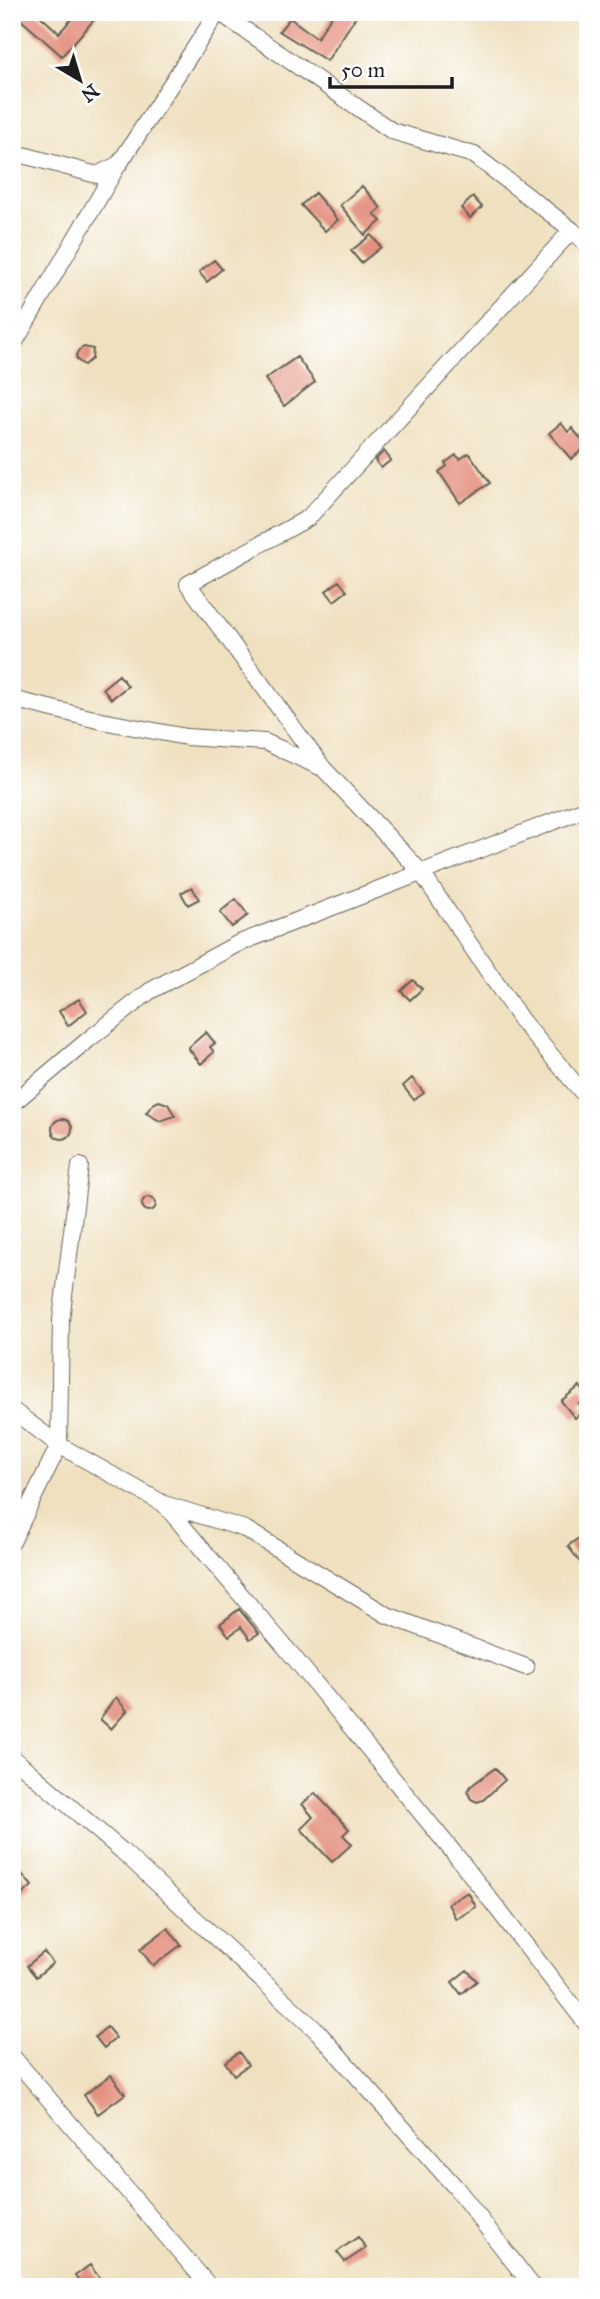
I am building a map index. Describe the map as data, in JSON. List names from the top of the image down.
{
  "scale_bar": "50 m",
  "north": "bottom right"
}
